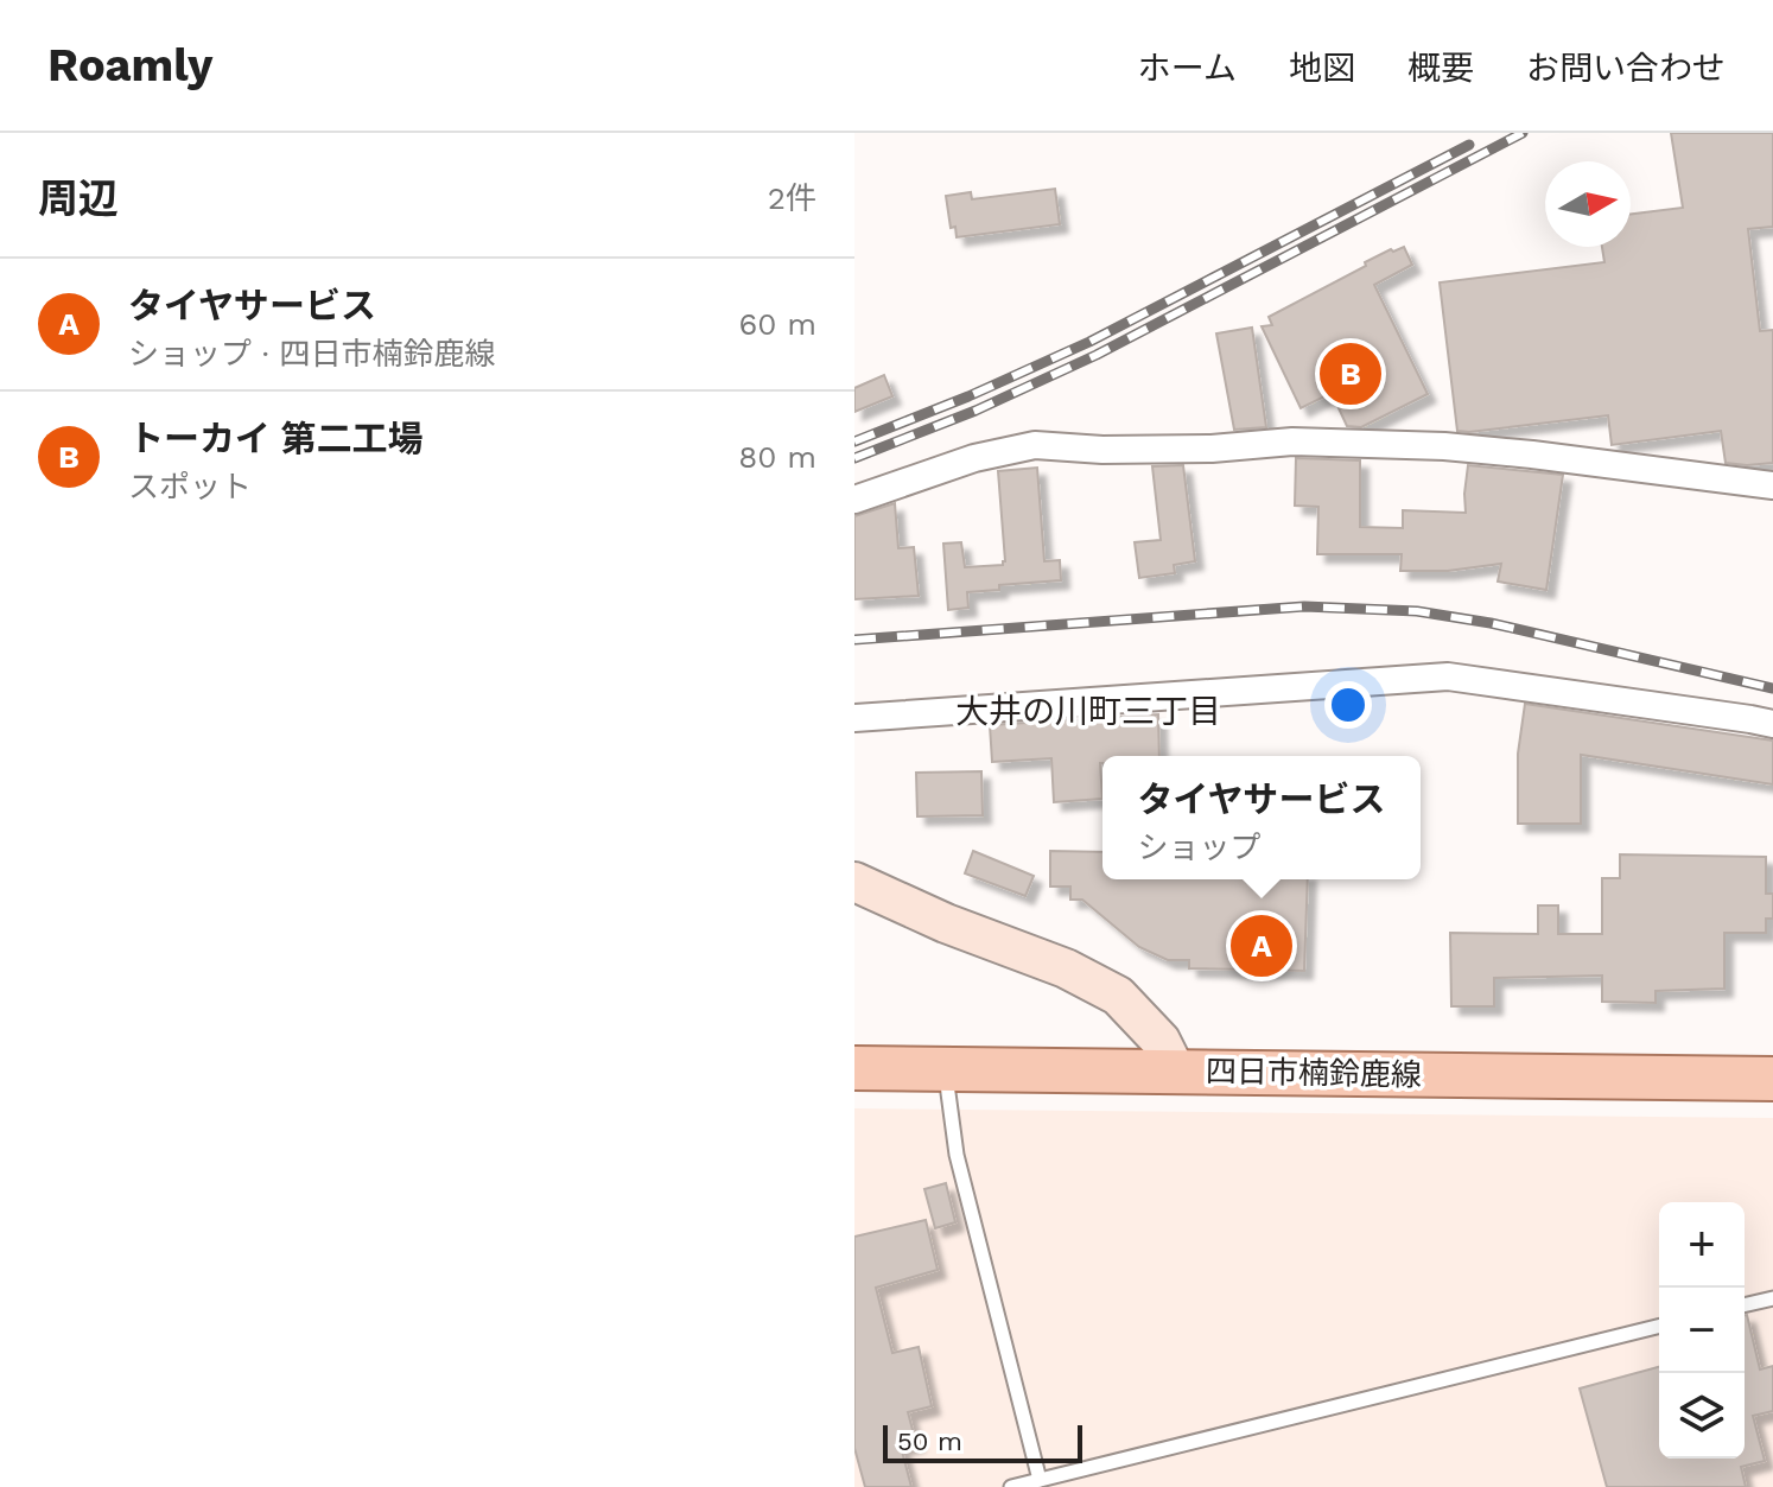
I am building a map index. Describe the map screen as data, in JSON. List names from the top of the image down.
{
  "streets": {
    "main road": ["四日市楠鈴鹿線"]
  },
  "districts": ["大井の川町三丁目"],
  "scale_bar": "50 m",
  "north": "right",
  "page": {
    "header": "Roamly",
    "nav": [
      "ホーム",
      "地図",
      "概要",
      "お問い合わせ"
    ],
    "heading": ["周辺", "2件"],
    "list": [
      {
        "mark": "A",
        "name": "タイヤサービス",
        "note": "ショップ · 四日市楠鈴鹿線",
        "value": "60 m"
      },
      {
        "mark": "B",
        "name": "トーカイ 第二工場",
        "note": "スポット",
        "value": "80 m"
      }
    ],
    "pins": ["B", "A"],
    "popup": ["タイヤサービス", "ショップ"],
    "map_buttons": ["+", "−"],
    "scale": "50 m"
  }
}
